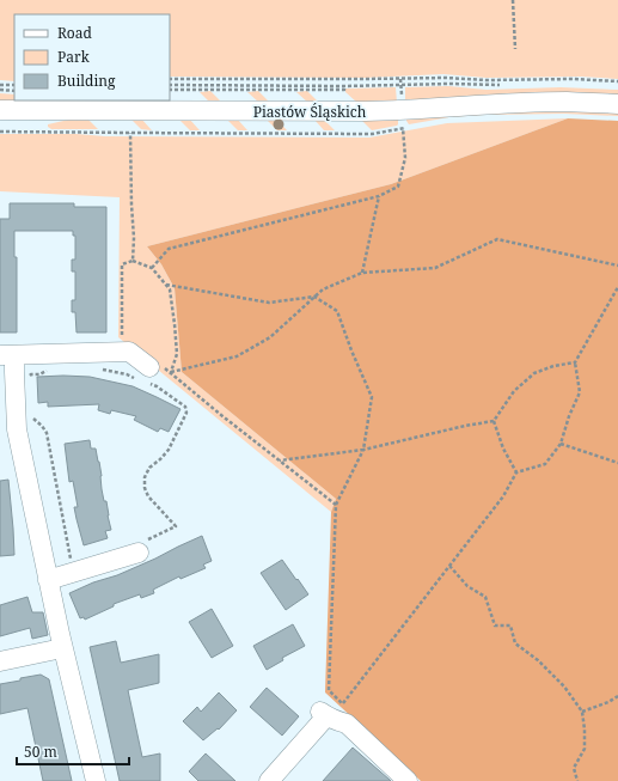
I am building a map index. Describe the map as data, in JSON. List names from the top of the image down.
{
  "streets": {
    "street": ["Piastów Śląskich"]
  },
  "legend": ["Road", "Park", "Building"],
  "scale_bar": "50 m"
}
